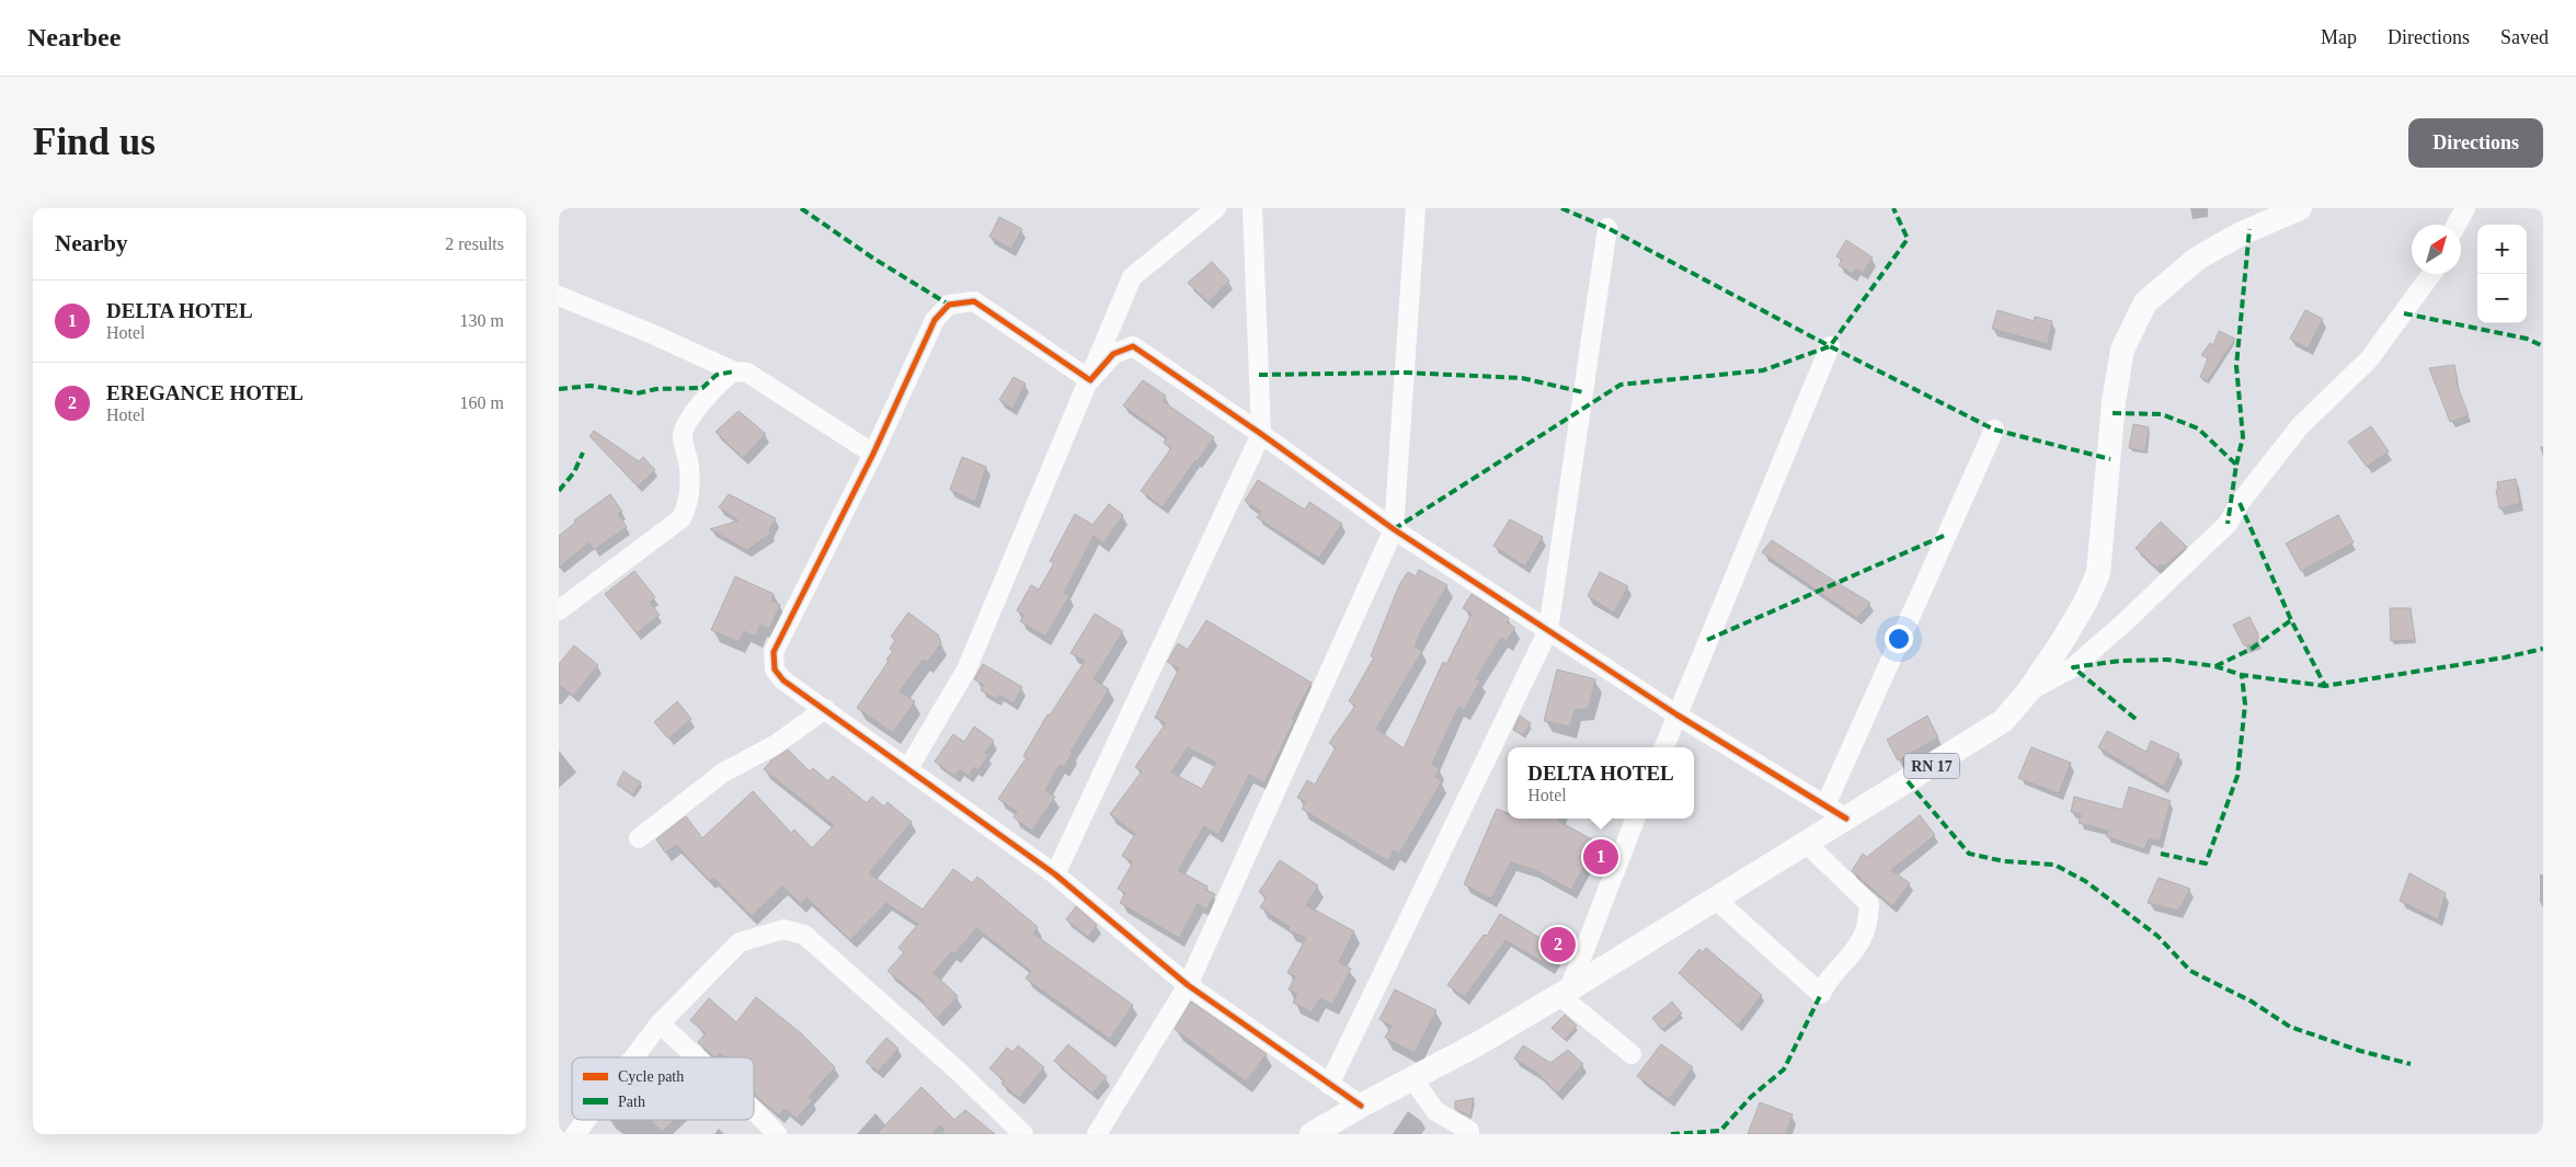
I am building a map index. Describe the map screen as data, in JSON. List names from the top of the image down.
{
  "streets": {
    "main road": ["RN 17"]
  },
  "legend": ["Cycle path", "Path"],
  "north": "top right",
  "page": {
    "header": "Nearbee",
    "nav": ["Map", "Directions", "Saved"],
    "buttons": "Directions",
    "title": "Find us",
    "heading": ["Nearby", "2 results"],
    "map_buttons": ["+", "−"],
    "list": [
      {
        "mark": "1",
        "name": "DELTA HOTEL",
        "note": "Hotel",
        "value": "130 m"
      },
      {
        "mark": "2",
        "name": "EREGANCE HOTEL",
        "note": "Hotel",
        "value": "160 m"
      }
    ],
    "popup": ["DELTA HOTEL", "Hotel"],
    "pins": ["1", "2"]
  }
}
